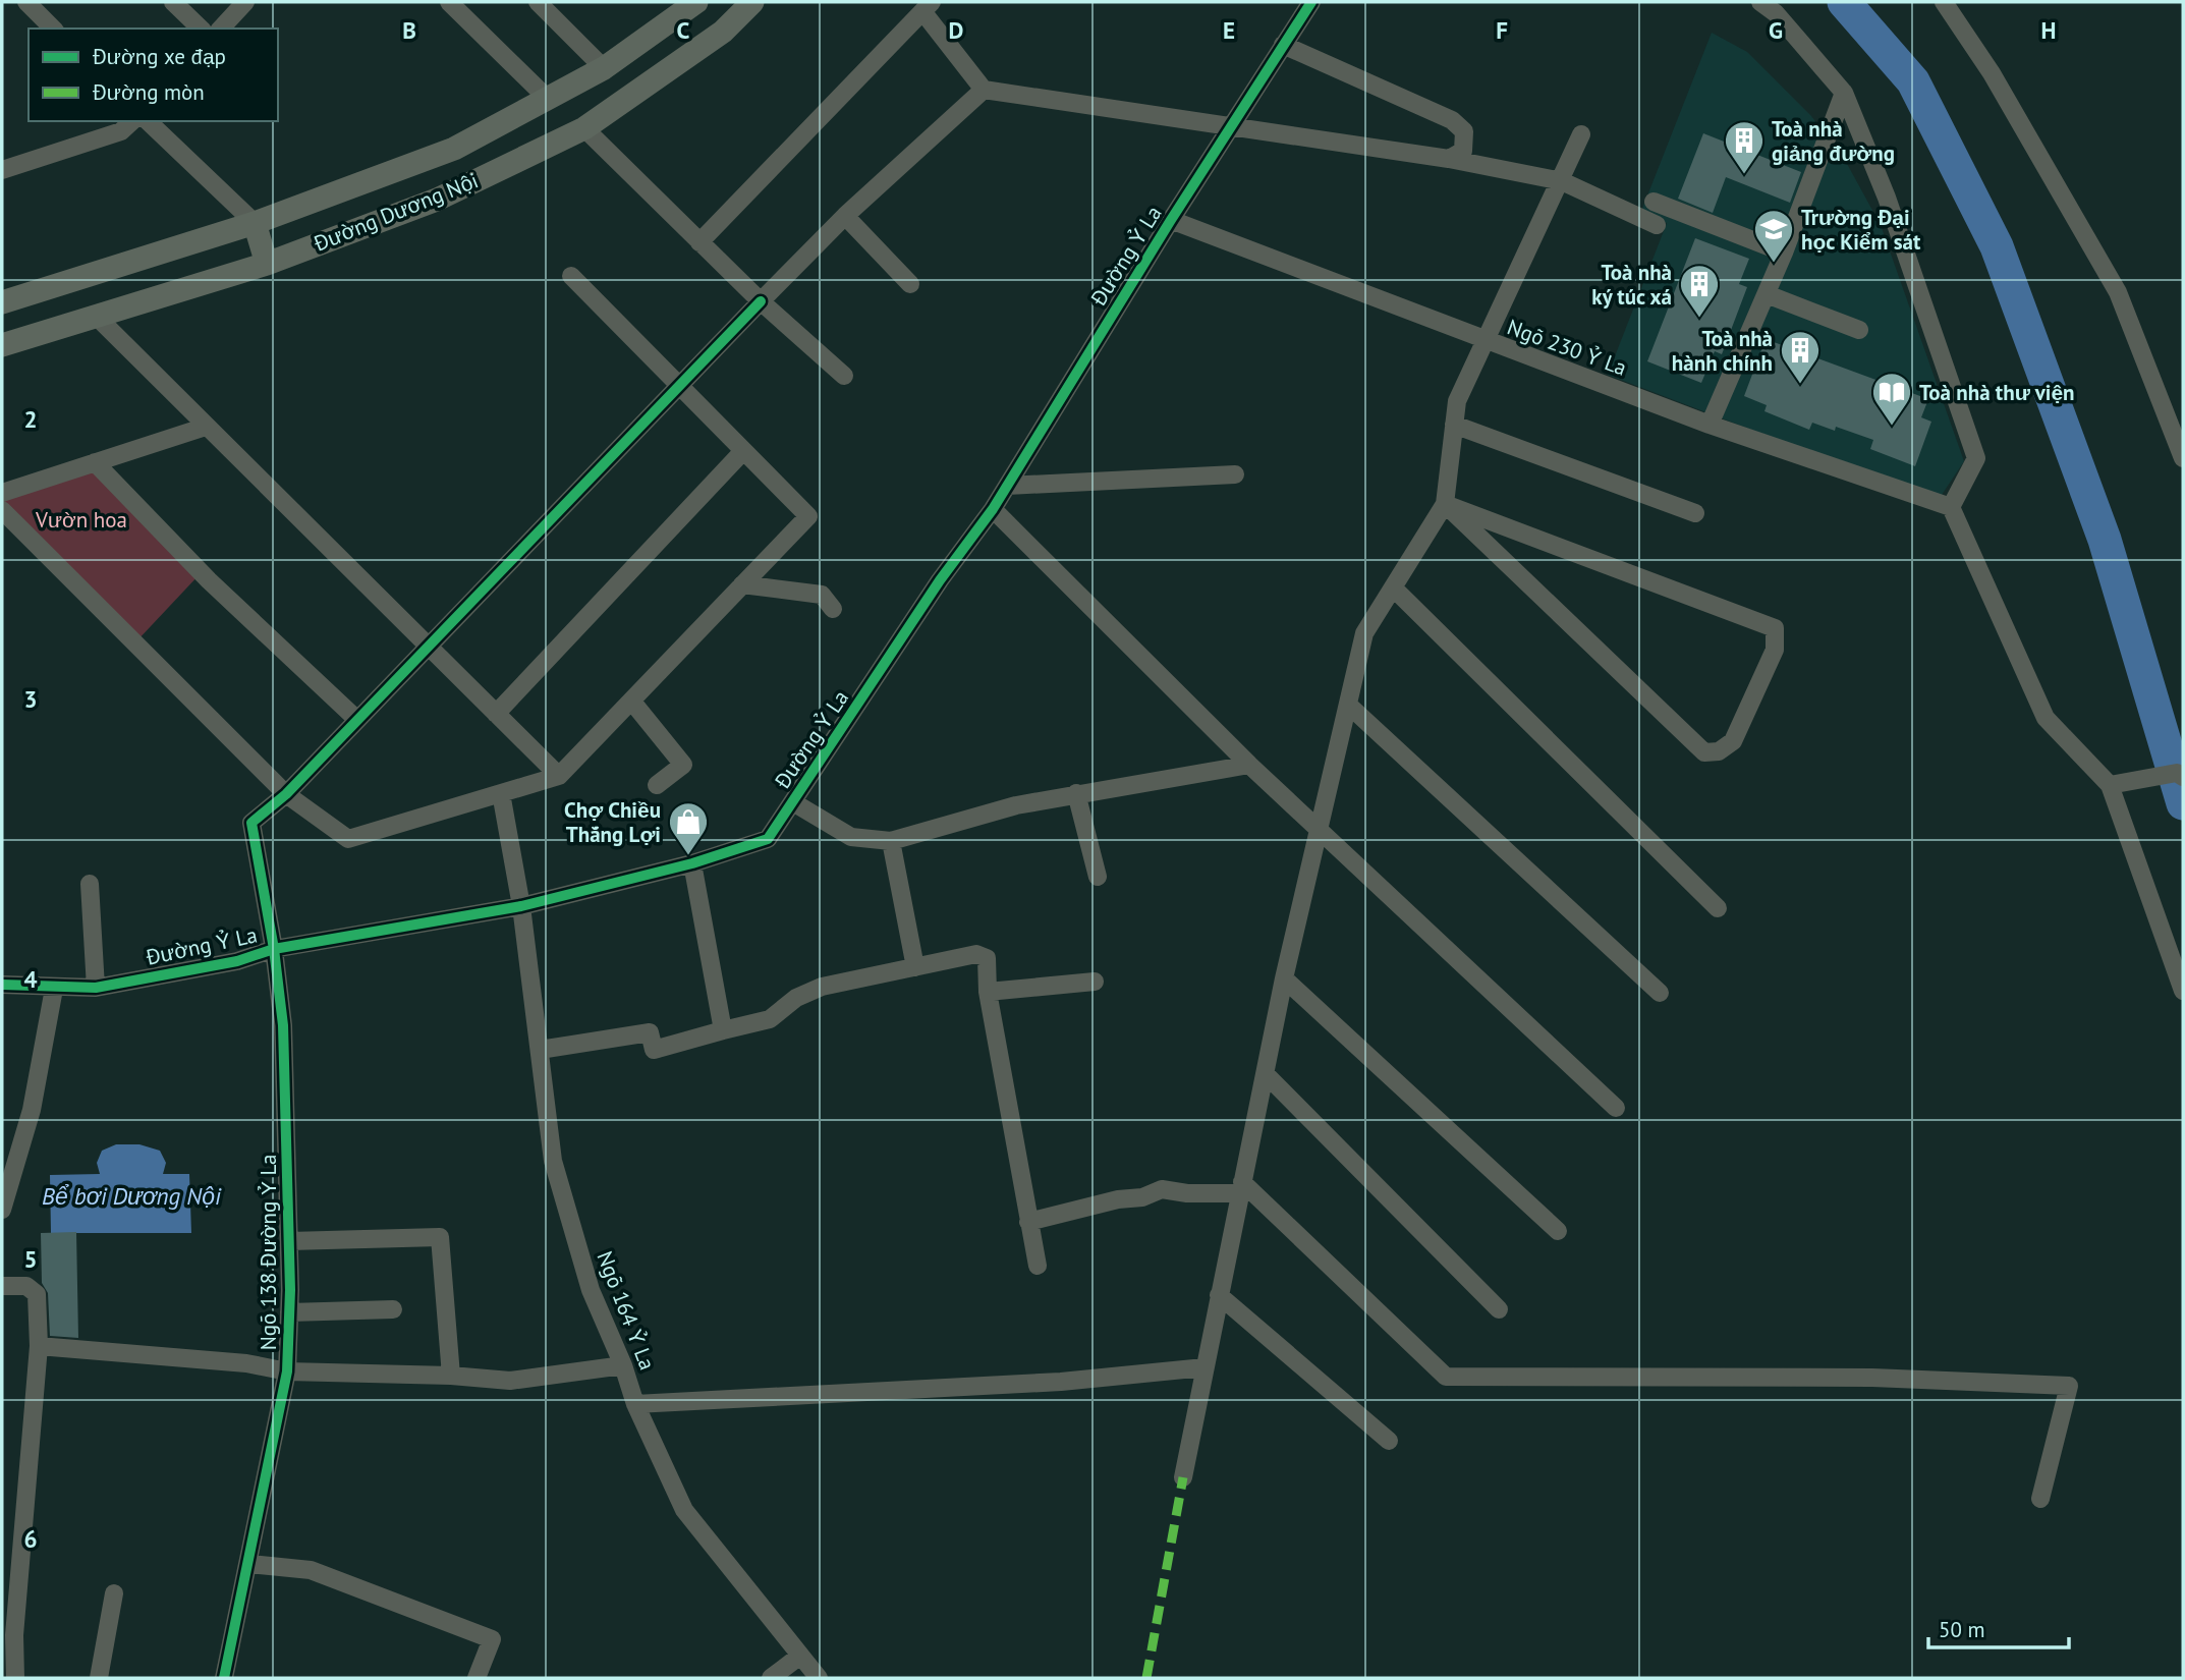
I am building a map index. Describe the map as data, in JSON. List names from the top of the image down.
{
  "streets": {
    "main road": ["Đường Dương Nội"],
    "street": [
      "Đường Ỷ La",
      "Ngõ 230 Ỷ La",
      "Ngõ 138 Đường Ỷ La",
      "Ngõ 164 Ỷ La"
    ]
  },
  "crossings": [
    ["Đường Ỷ La", "Ngõ 230 Ỷ La"],
    ["Đường Ỷ La", "Ngõ 138 Đường Ỷ La"],
    ["Đường Ỷ La", "Ngõ 164 Ỷ La"]
  ],
  "water": ["Bể bơi Dương Nội"],
  "parks": ["Vườn hoa"],
  "places": {
    "building": ["Toà nhà giảng đường", "Toà nhà ký túc xá", "Toà nhà hành chính"],
    "school or university": ["Trường Đại học Kiểm sát"],
    "library": ["Toà nhà thư viện"],
    "shop": ["Chợ Chiều Thắng Lợi"]
  },
  "legend": ["Đường xe đạp", "Đường mòn"],
  "scale_bar": "50 m",
  "grid": {
    "columns": [
      "B",
      "C",
      "D",
      "E",
      "F",
      "G",
      "H"
    ],
    "rows": [
      "2",
      "3",
      "4",
      "5",
      "6"
    ]
  }
}
